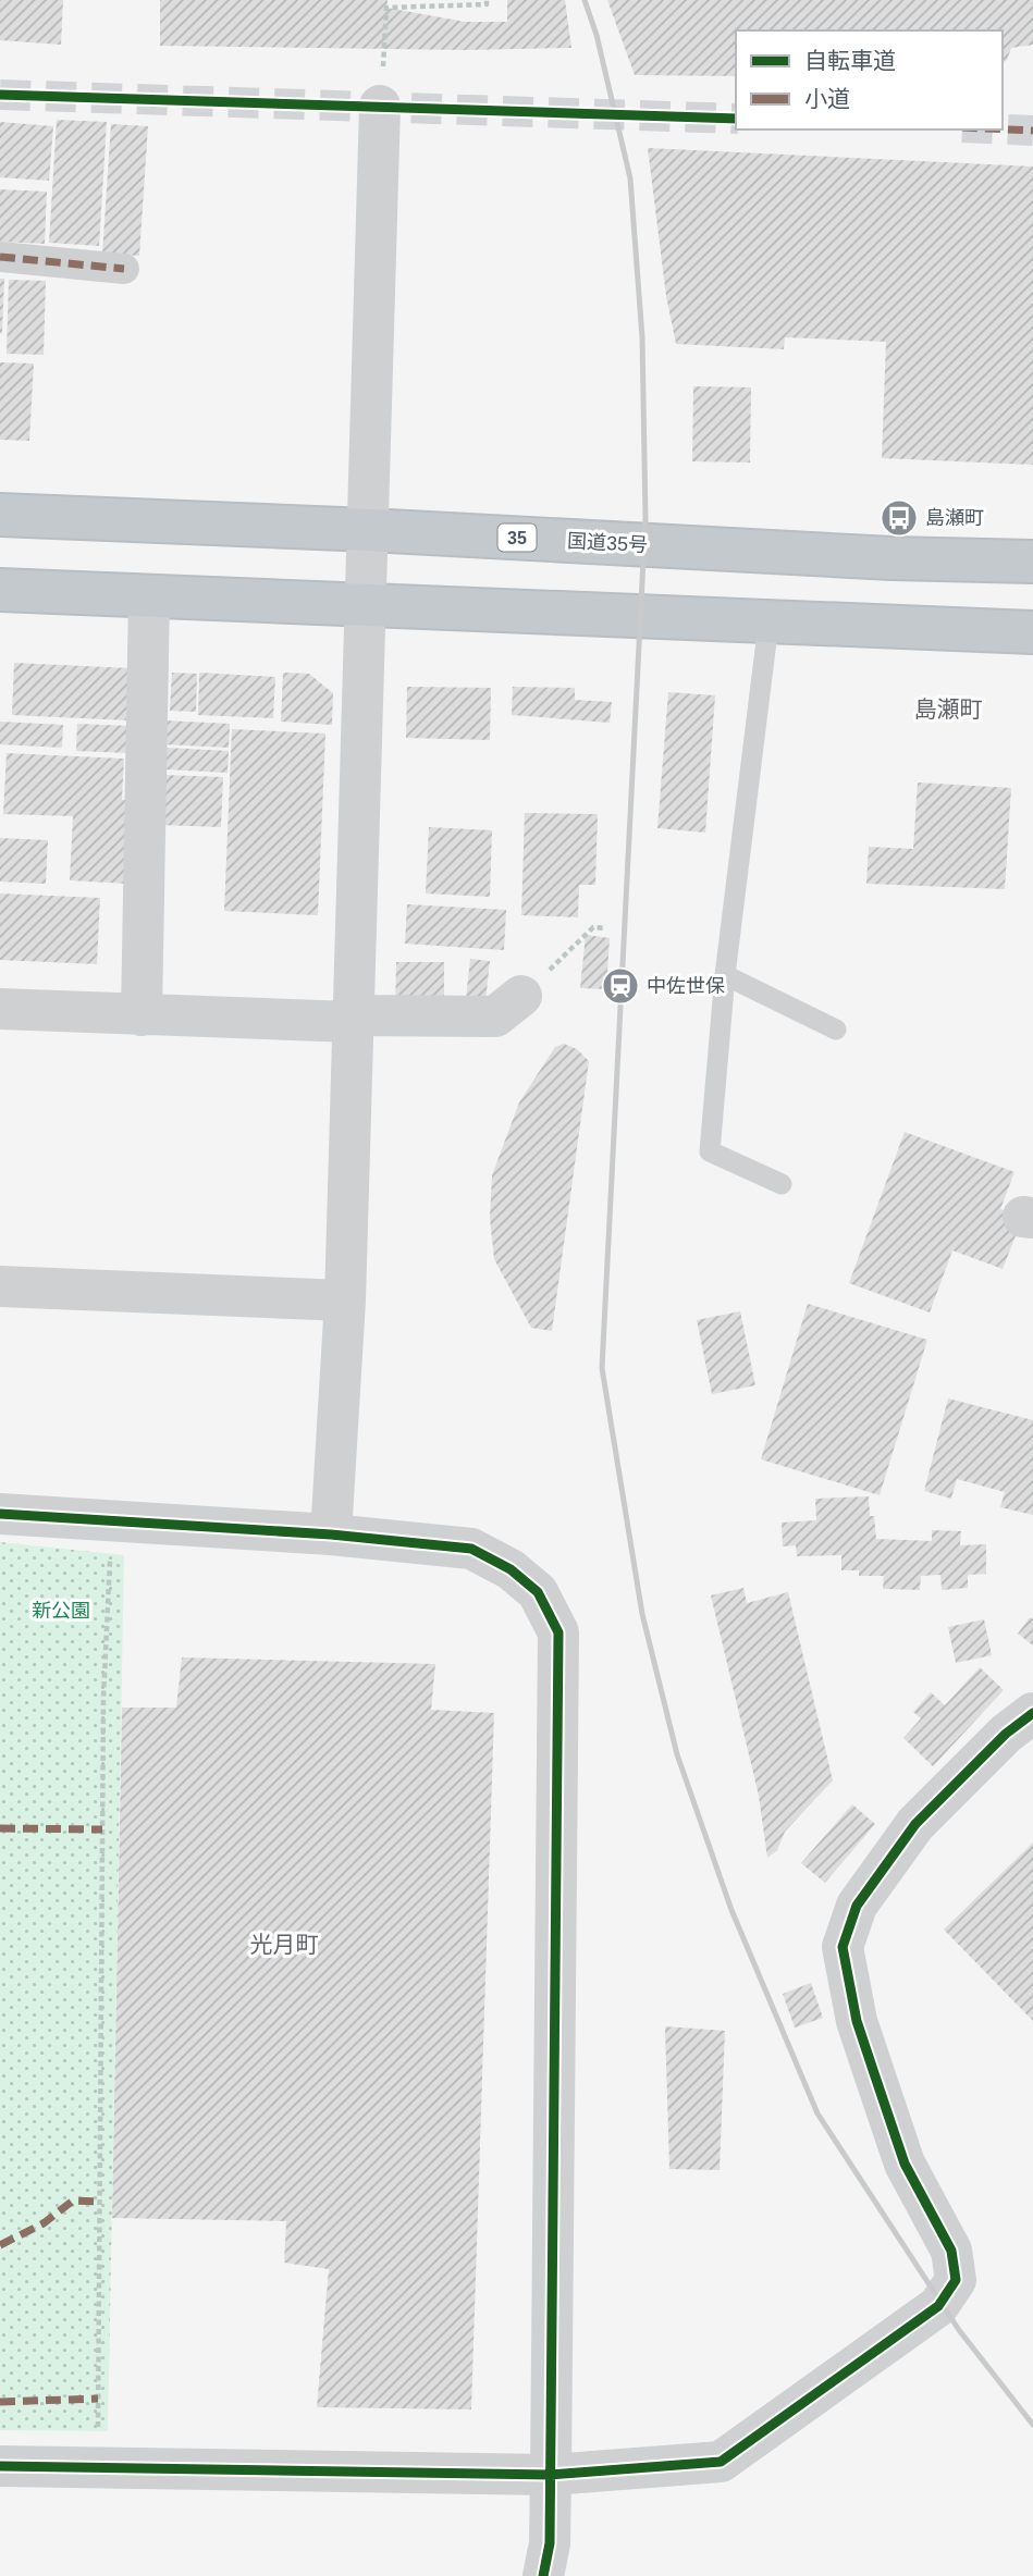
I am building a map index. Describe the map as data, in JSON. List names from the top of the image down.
{
  "streets": {
    "highway": ["35", "国道35号"]
  },
  "districts": ["島瀬町", "光月町"],
  "parks": ["新公園"],
  "places": {
    "bus stop": ["島瀬町"],
    "station": ["中佐世保"]
  },
  "legend": ["自転車道", "小道"]
}
